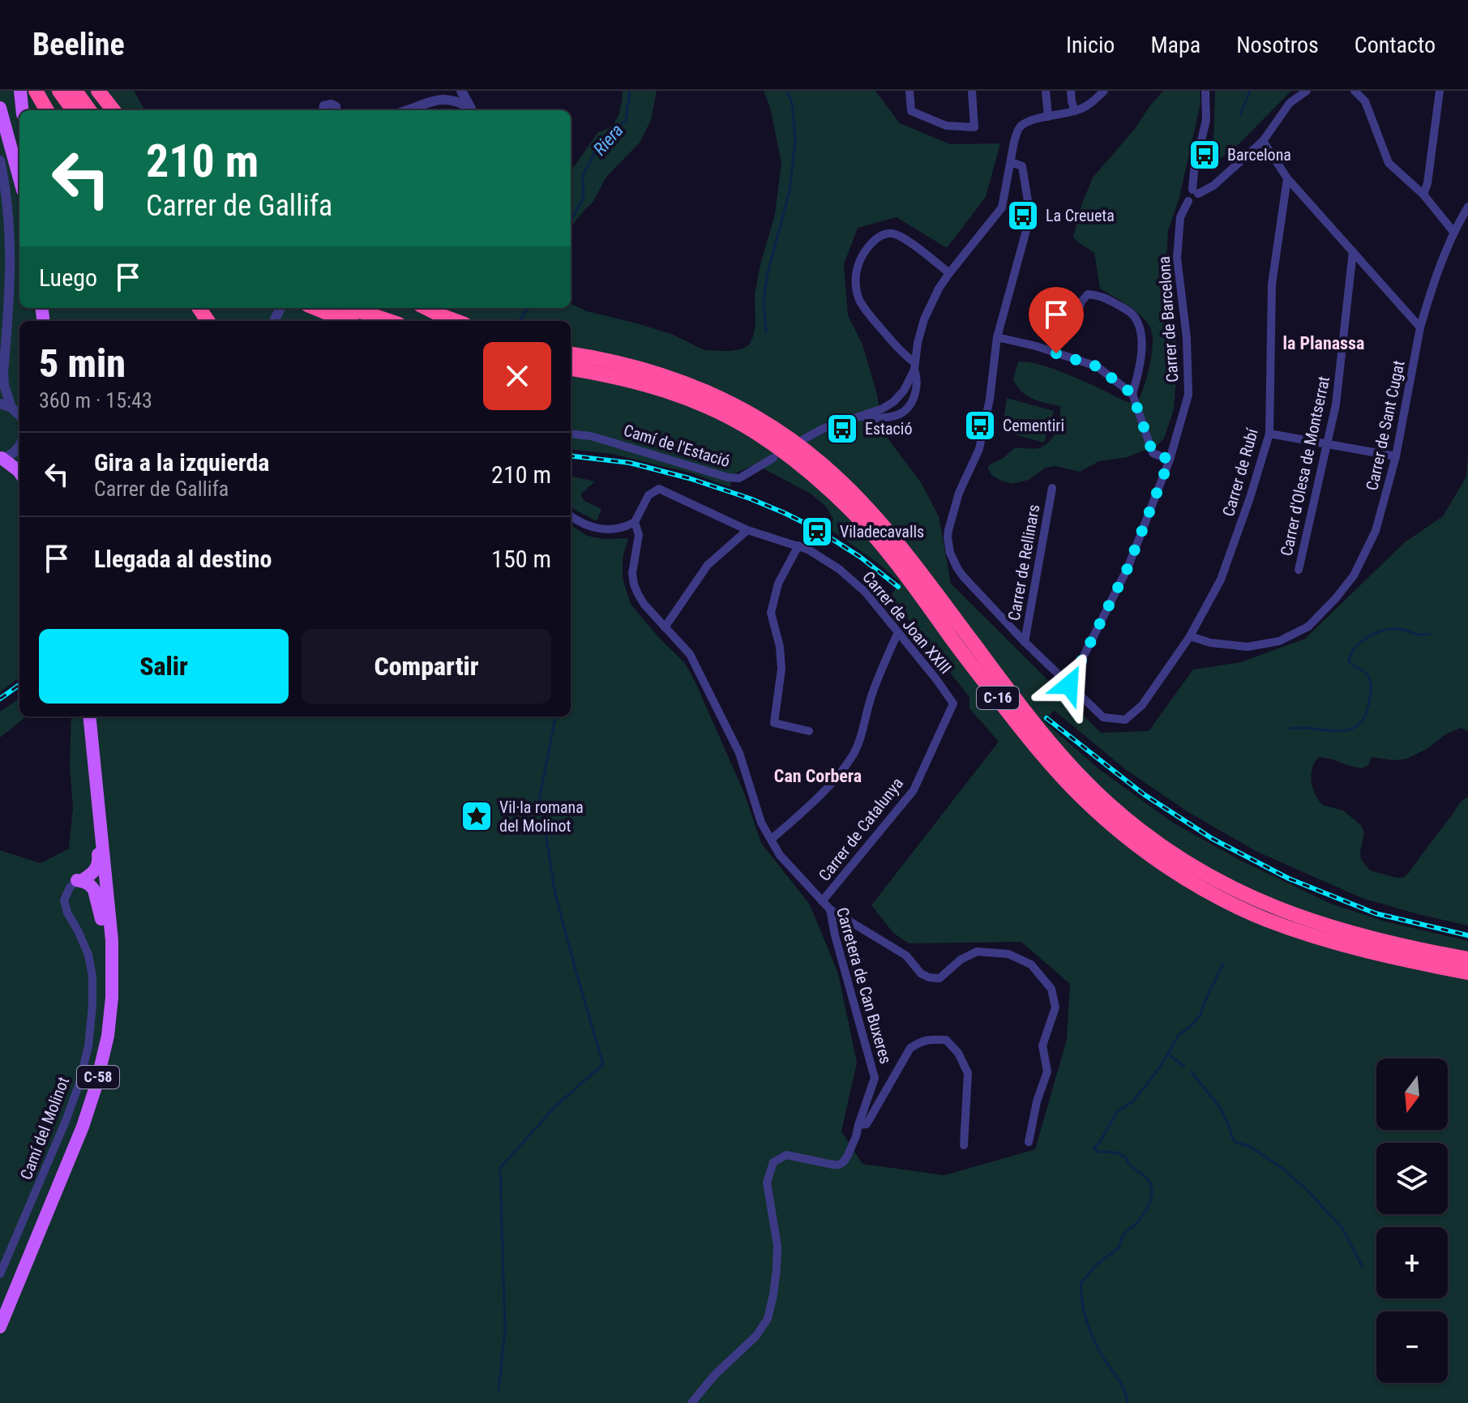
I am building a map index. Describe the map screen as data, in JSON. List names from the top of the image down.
{
  "streets": {
    "highway": ["C-16"],
    "main road": ["C-58"],
    "street": [
      "Carrer de Barcelona",
      "Carrer de Sant Cugat",
      "Camí de l'Estació",
      "Carrer d'Olesa de Montserrat",
      "Carrer de Rubí",
      "Carrer de Rellinars",
      "Carrer de Joan XXIII",
      "Carrer de Catalunya",
      "Carretera de Can Buxeres",
      "Camí del Molinot"
    ]
  },
  "crossings": [
    ["Carrer de Barcelona", "Carrer de Rubí"],
    ["Carrer de Sant Cugat", "Carrer de Rubí"],
    ["Carrer de Joan XXIII", "Carrer de Catalunya"],
    ["Carrer de Joan XXIII", "Carretera de Can Buxeres"],
    ["Carrer de Catalunya", "Carretera de Can Buxeres"]
  ],
  "districts": ["la Planassa", "Can Corbera"],
  "water": ["Riera"],
  "places": {
    "bus stop": [
      "Barcelona",
      "La Creueta",
      "Cementiri",
      "Estació"
    ],
    "station": ["Viladecavalls"],
    "place": ["Vil·la romana del Molinot"]
  },
  "north": "bottom",
  "page": {
    "header": "Beeline",
    "nav": [
      "Inicio",
      "Mapa",
      "Nosotros",
      "Contacto"
    ],
    "turn": ["210 m", "Carrer de Gallifa"],
    "then": "Luego",
    "heading": ["5 min", "360 m · 15:43"],
    "list": [
      {
        "name": "Gira a la izquierda",
        "note": "Carrer de Gallifa",
        "value": "210 m"
      },
      {
        "name": "Llegada al destino",
        "value": "150 m"
      }
    ],
    "buttons": ["Salir", "Compartir"],
    "map_buttons": ["+", "−"]
  }
}
